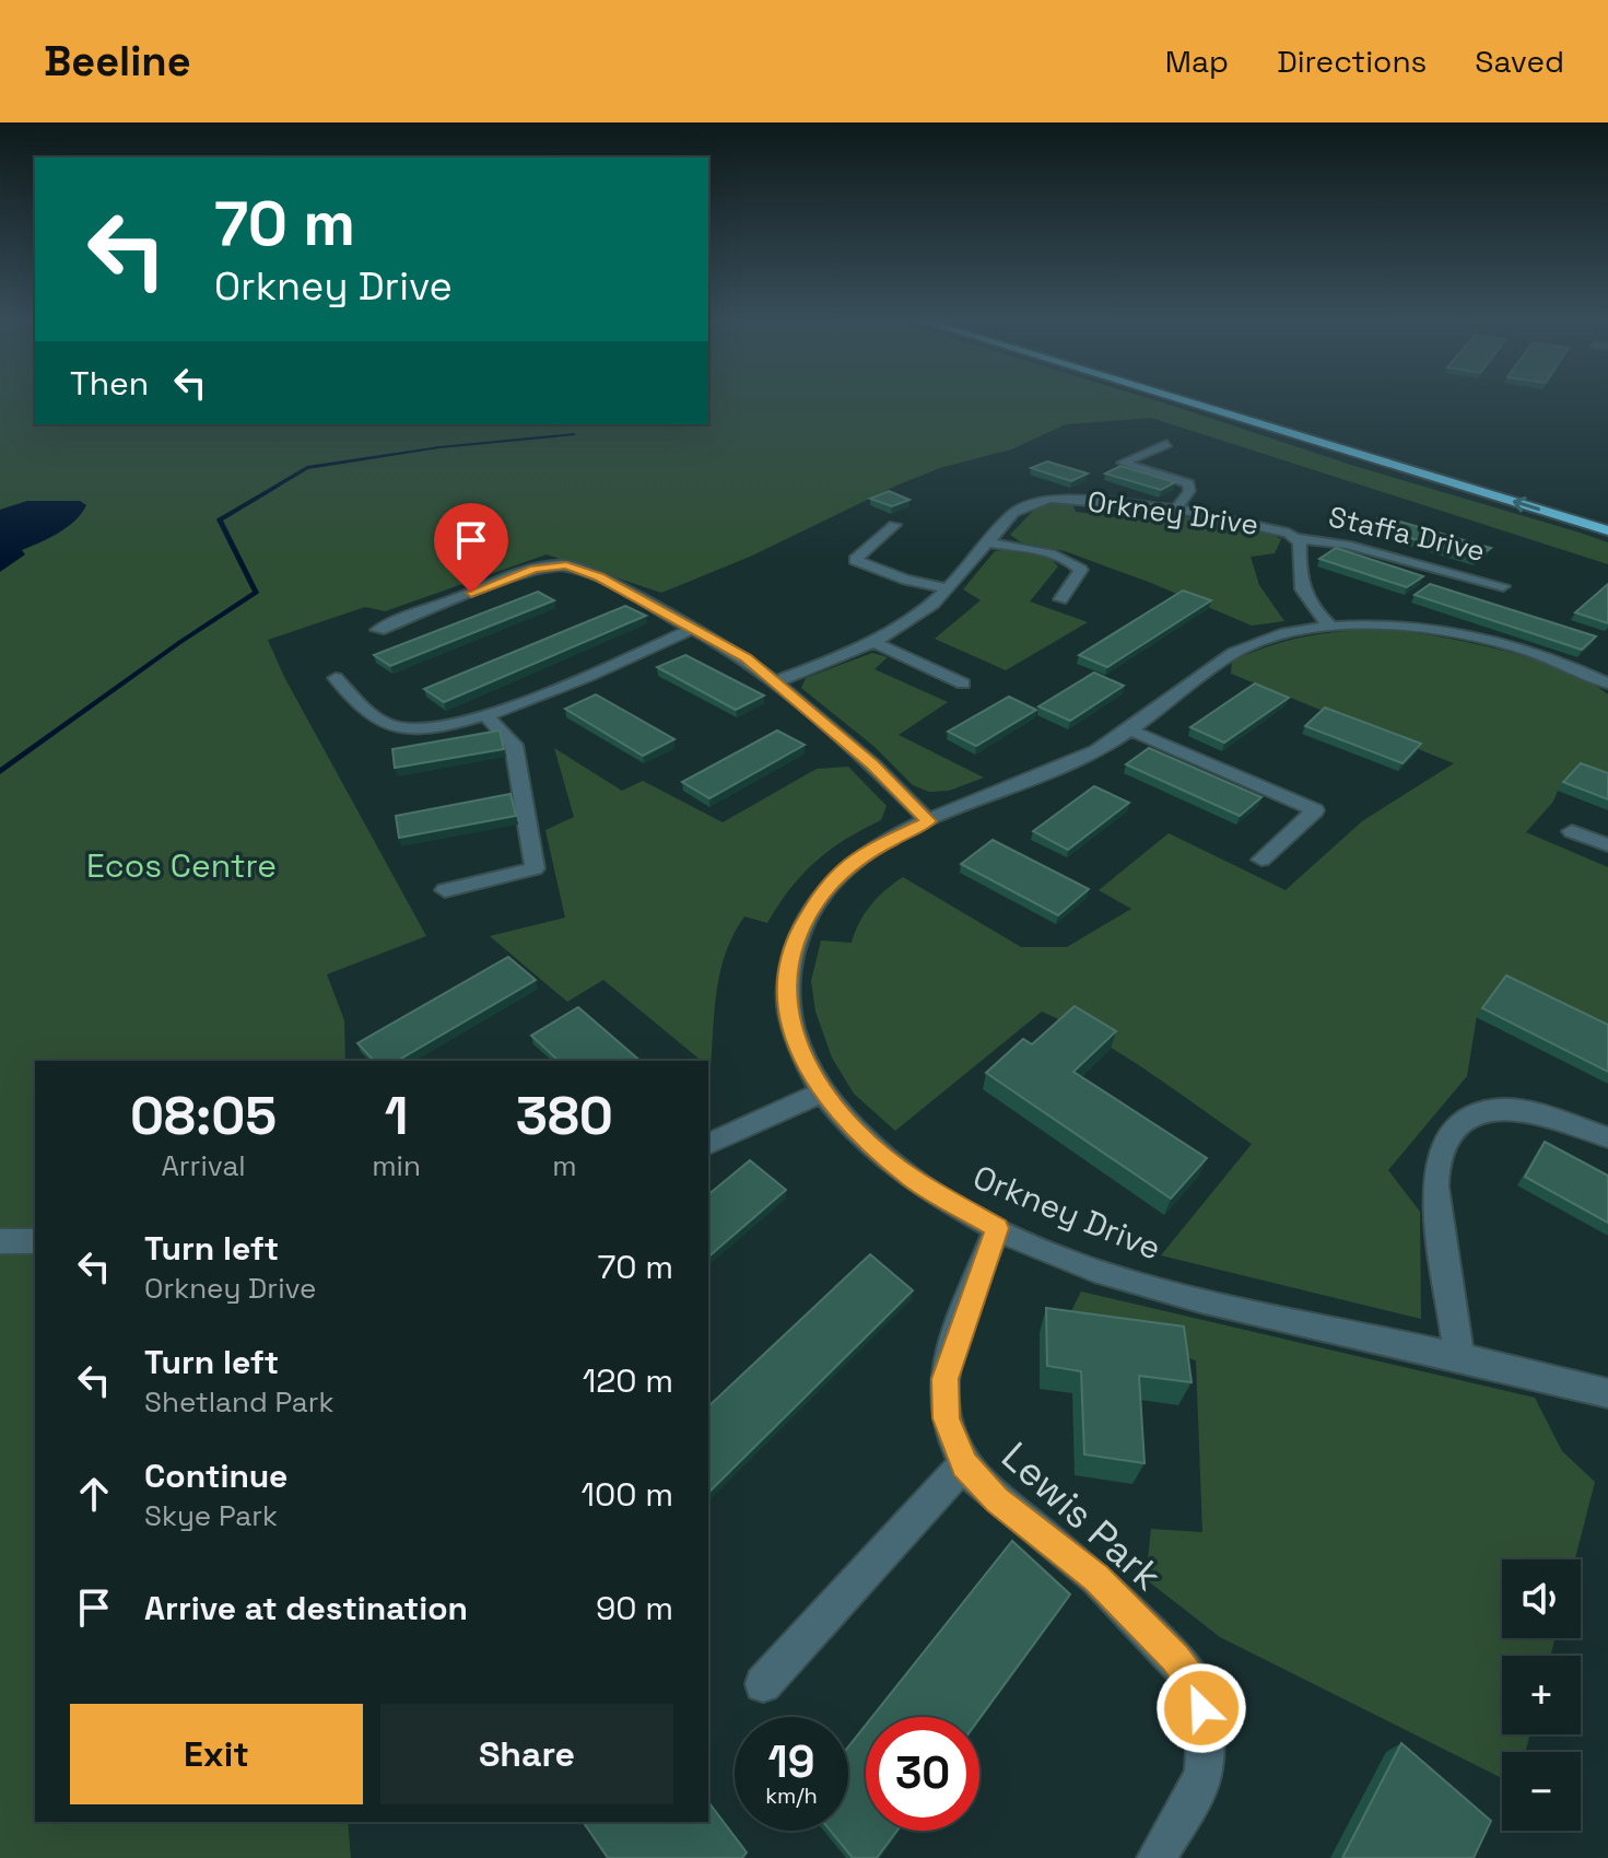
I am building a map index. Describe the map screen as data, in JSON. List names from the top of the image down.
{
  "streets": {
    "street": ["Orkney Drive", "Staffa Drive", "Lewis Park"]
  },
  "crossings": [
    ["Orkney Drive", "Staffa Drive"],
    ["Orkney Drive", "Lewis Park"]
  ],
  "parks": ["Ecos Centre"],
  "page": {
    "header": "Beeline",
    "nav": ["Map", "Directions", "Saved"],
    "turn": ["70 m", "Orkney Drive"],
    "then": "Then",
    "eta": [
      "08:05",
      "Arrival",
      "1",
      "min",
      "380",
      "m"
    ],
    "list": [
      {
        "name": "Turn left",
        "note": "Orkney Drive",
        "value": "70 m"
      },
      {
        "name": "Turn left",
        "note": "Shetland Park",
        "value": "120 m"
      },
      {
        "name": "Continue",
        "note": "Skye Park",
        "value": "100 m"
      },
      {
        "name": "Arrive at destination",
        "value": "90 m"
      }
    ],
    "map_buttons": ["+", "−"],
    "buttons": ["Exit", "Share"],
    "speed": "19 km/h",
    "limit": "30"
  }
}
